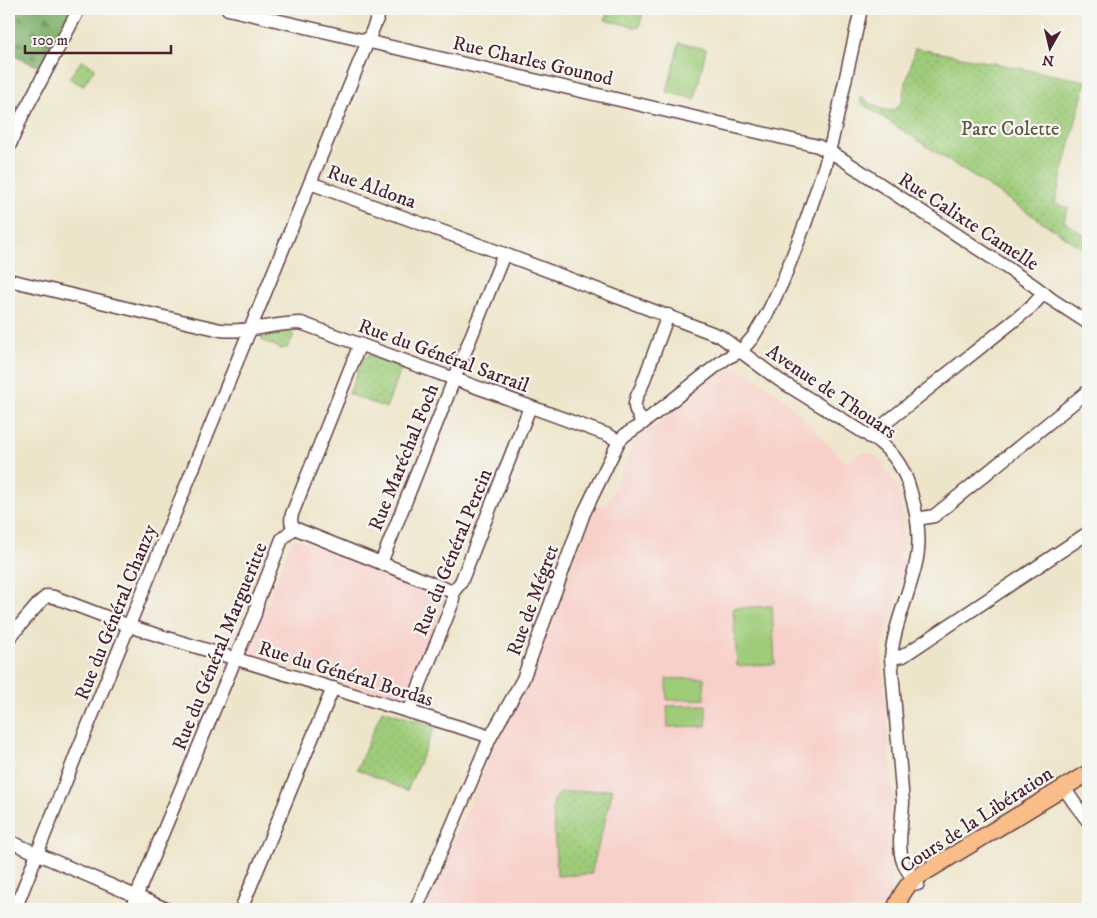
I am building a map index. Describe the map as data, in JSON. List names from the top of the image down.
{
  "streets": {
    "main road": ["Cours de la Libération"],
    "street": [
      "Rue Charles Gounod",
      "Rue Aldona",
      "Rue Calixte Camelle",
      "Rue du Général Sarrail",
      "Avenue de Thouars",
      "Rue Maréchal Foch",
      "Rue du Général Percin",
      "Rue de Mégret",
      "Rue du Général Chanzy",
      "Rue du Général Margueritte",
      "Rue du Général Bordas"
    ]
  },
  "crossings": [
    ["Rue Charles Gounod", "Rue Calixte Camelle"],
    ["Rue Charles Gounod", "Avenue de Thouars"],
    ["Rue Aldona", "Rue du Général Sarrail"],
    ["Rue Aldona", "Avenue de Thouars"],
    ["Rue Aldona", "Rue Maréchal Foch"],
    ["Rue Aldona", "Rue de Mégret"],
    ["Rue Aldona", "Rue du Général Chanzy"],
    ["Rue Calixte Camelle", "Avenue de Thouars"],
    ["Rue du Général Sarrail", "Rue Maréchal Foch"],
    ["Rue du Général Sarrail", "Rue du Général Percin"],
    ["Rue du Général Sarrail", "Rue de Mégret"],
    ["Rue du Général Sarrail", "Rue du Général Chanzy"],
    ["Rue du Général Sarrail", "Rue du Général Margueritte"],
    ["Avenue de Thouars", "Rue de Mégret"],
    ["Avenue de Thouars", "Cours de la Libération"],
    ["Rue du Général Percin", "Rue du Général Bordas"],
    ["Rue de Mégret", "Rue du Général Bordas"],
    ["Rue du Général Chanzy", "Rue du Général Bordas"],
    ["Rue du Général Margueritte", "Rue du Général Bordas"]
  ],
  "parks": ["Parc Colette"],
  "scale_bar": "100 m",
  "north": "bottom"
}
